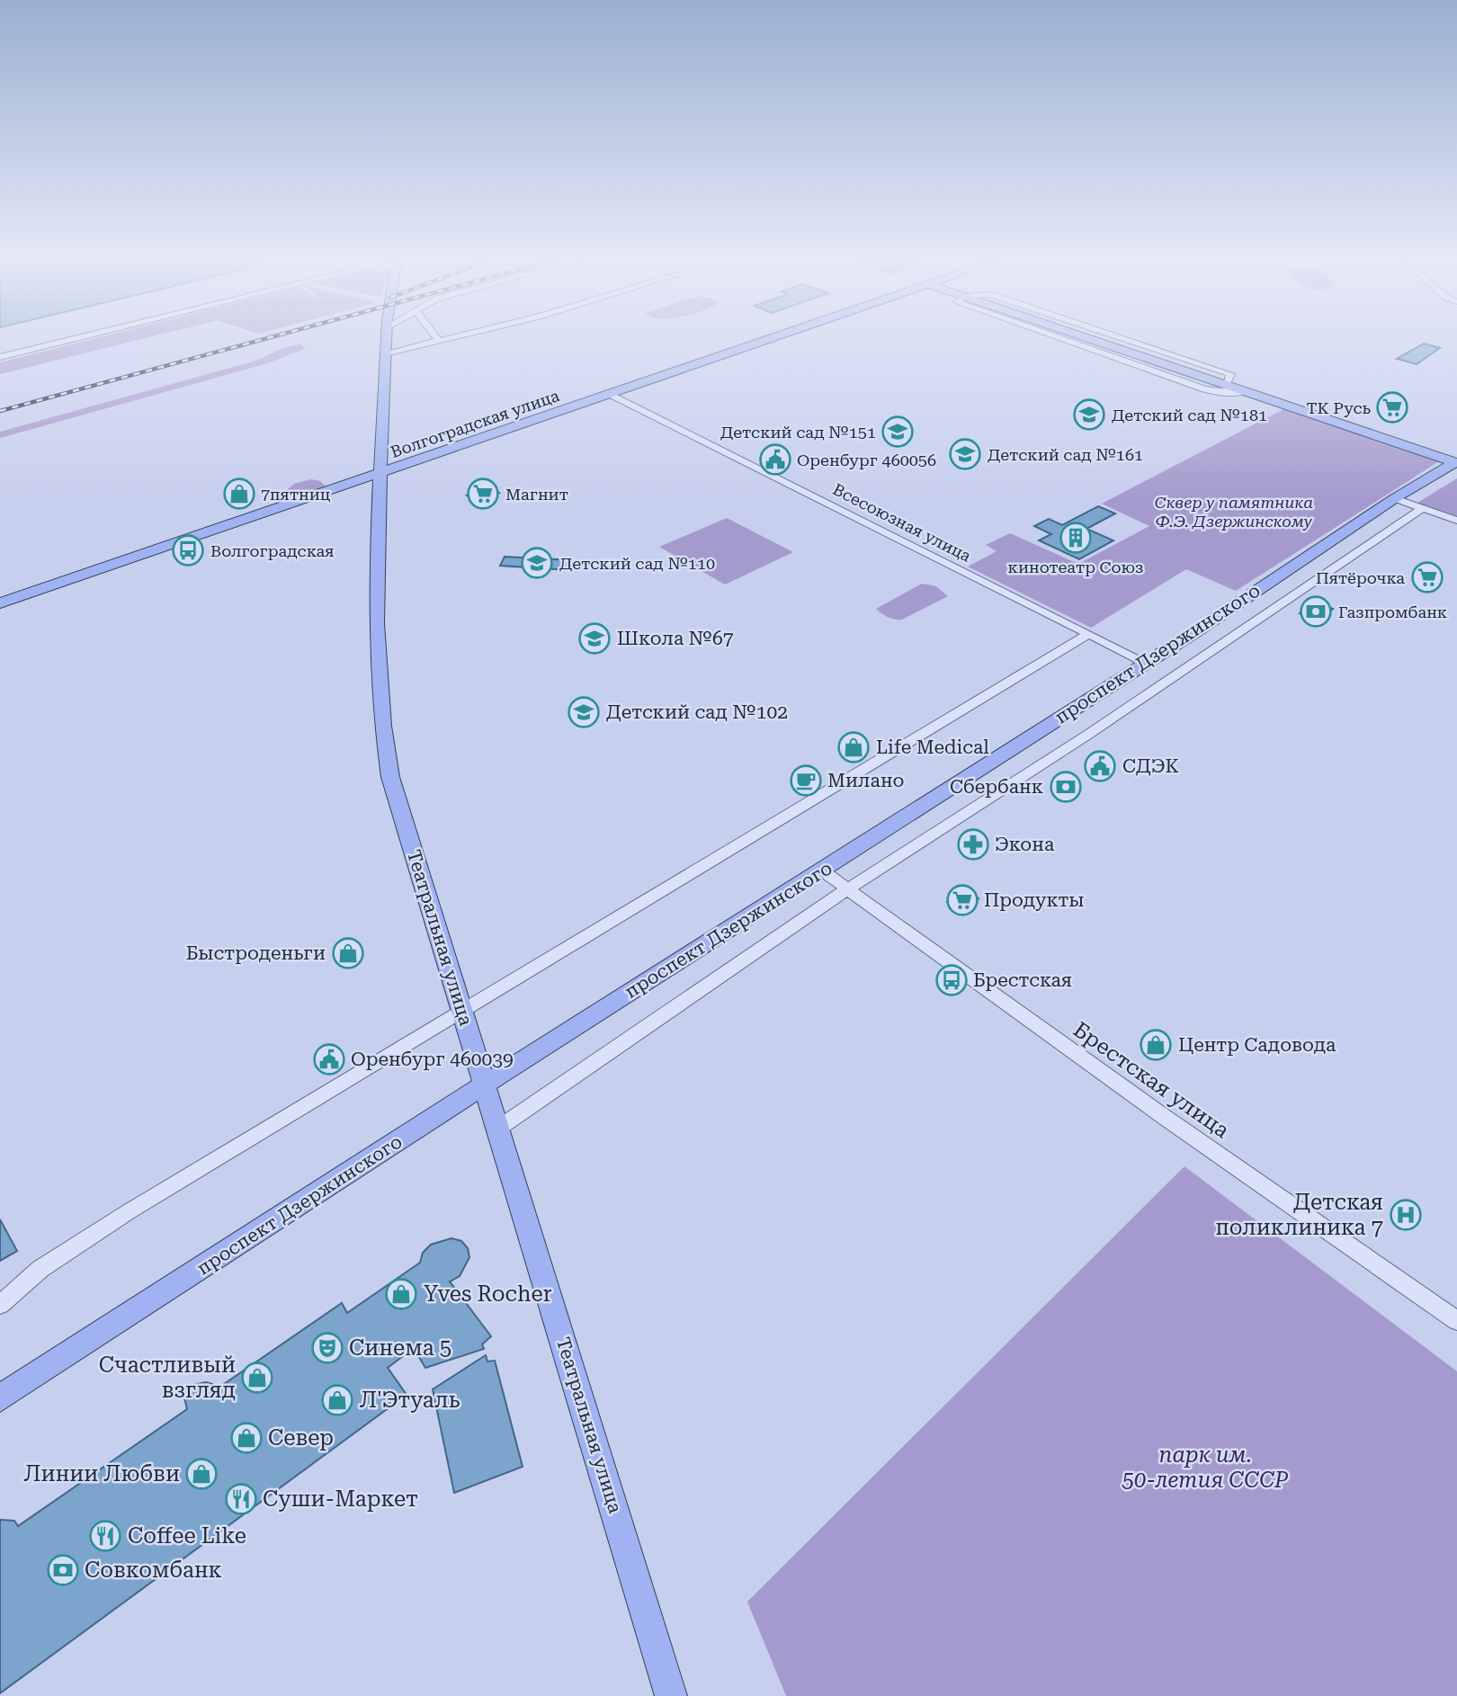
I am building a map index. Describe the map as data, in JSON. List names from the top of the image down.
{
  "streets": {
    "main road": ["Волгоградская улица", "проспект Дзержинского", "Театральная улица"],
    "street": ["Всесоюзная улица", "Брестская улица"]
  },
  "crossings": [
    ["Волгоградская улица", "Всесоюзная улица"],
    ["Волгоградская улица", "Театральная улица"],
    ["Всесоюзная улица", "проспект Дзержинского"],
    ["проспект Дзержинского", "Театральная улица"],
    ["проспект Дзержинского", "Брестская улица"]
  ],
  "parks": ["Сквер у памятника Ф.Э. Дзержинскому", "парк им. 50-летия СССР"],
  "places": {
    "supermarket": [
      "ТК Русь",
      "Магнит",
      "Пятёрочка",
      "Продукты"
    ],
    "school or university": [
      "Детский сад №181",
      "Детский сад №151",
      "Детский сад №161",
      "Детский сад №110",
      "Школа №67",
      "Детский сад №102"
    ],
    "public building": ["Оренбург 460056", "СДЭК", "Оренбург 460039"],
    "shop": [
      "7пятниц",
      "Life Medical",
      "Быстроденьги",
      "Центр Садовода",
      "Yves Rocher",
      "Счастливый взгляд",
      "Л'Этуаль",
      "Север",
      "Линии Любви"
    ],
    "building": ["кинотеатр Союз"],
    "bus stop": ["Волгоградская", "Брестская"],
    "bank": ["Газпромбанк", "Сбербанк", "Совкомбанк"],
    "cafe": ["Милано"],
    "pharmacy": ["Экона"],
    "hospital": ["Детская поликлиника 7"],
    "theatre": ["Синема 5"],
    "restaurant": ["Суши-Маркет", "Coffee Like"]
  }
}
